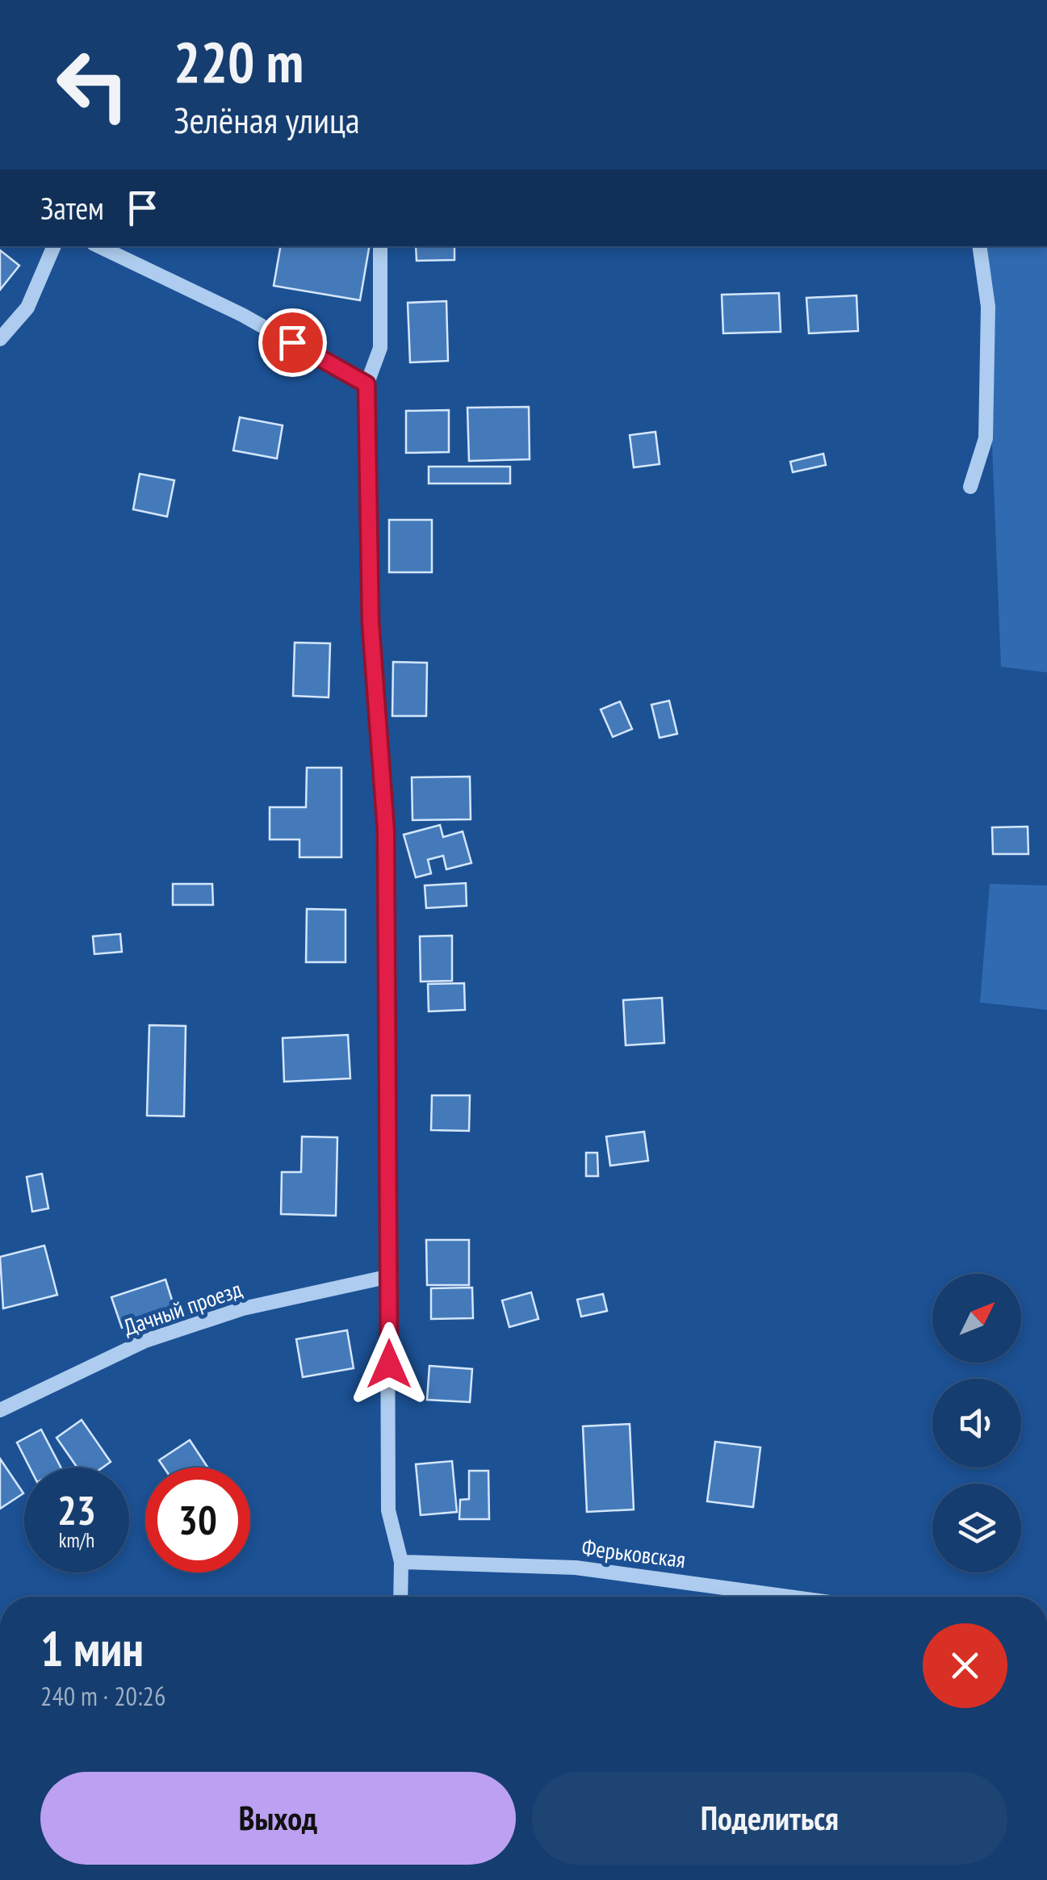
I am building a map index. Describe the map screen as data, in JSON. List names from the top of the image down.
{
  "streets": {
    "street": ["Дачный проезд", "Ферьковская"]
  },
  "north": "top right",
  "page": {
    "turn": ["220 m", "Зелёная улица"],
    "then": "Затем",
    "speed": "23 km/h",
    "limit": "30",
    "heading": ["1 мин", "240 m · 20:26"],
    "buttons": ["Выход", "Поделиться"]
  }
}
